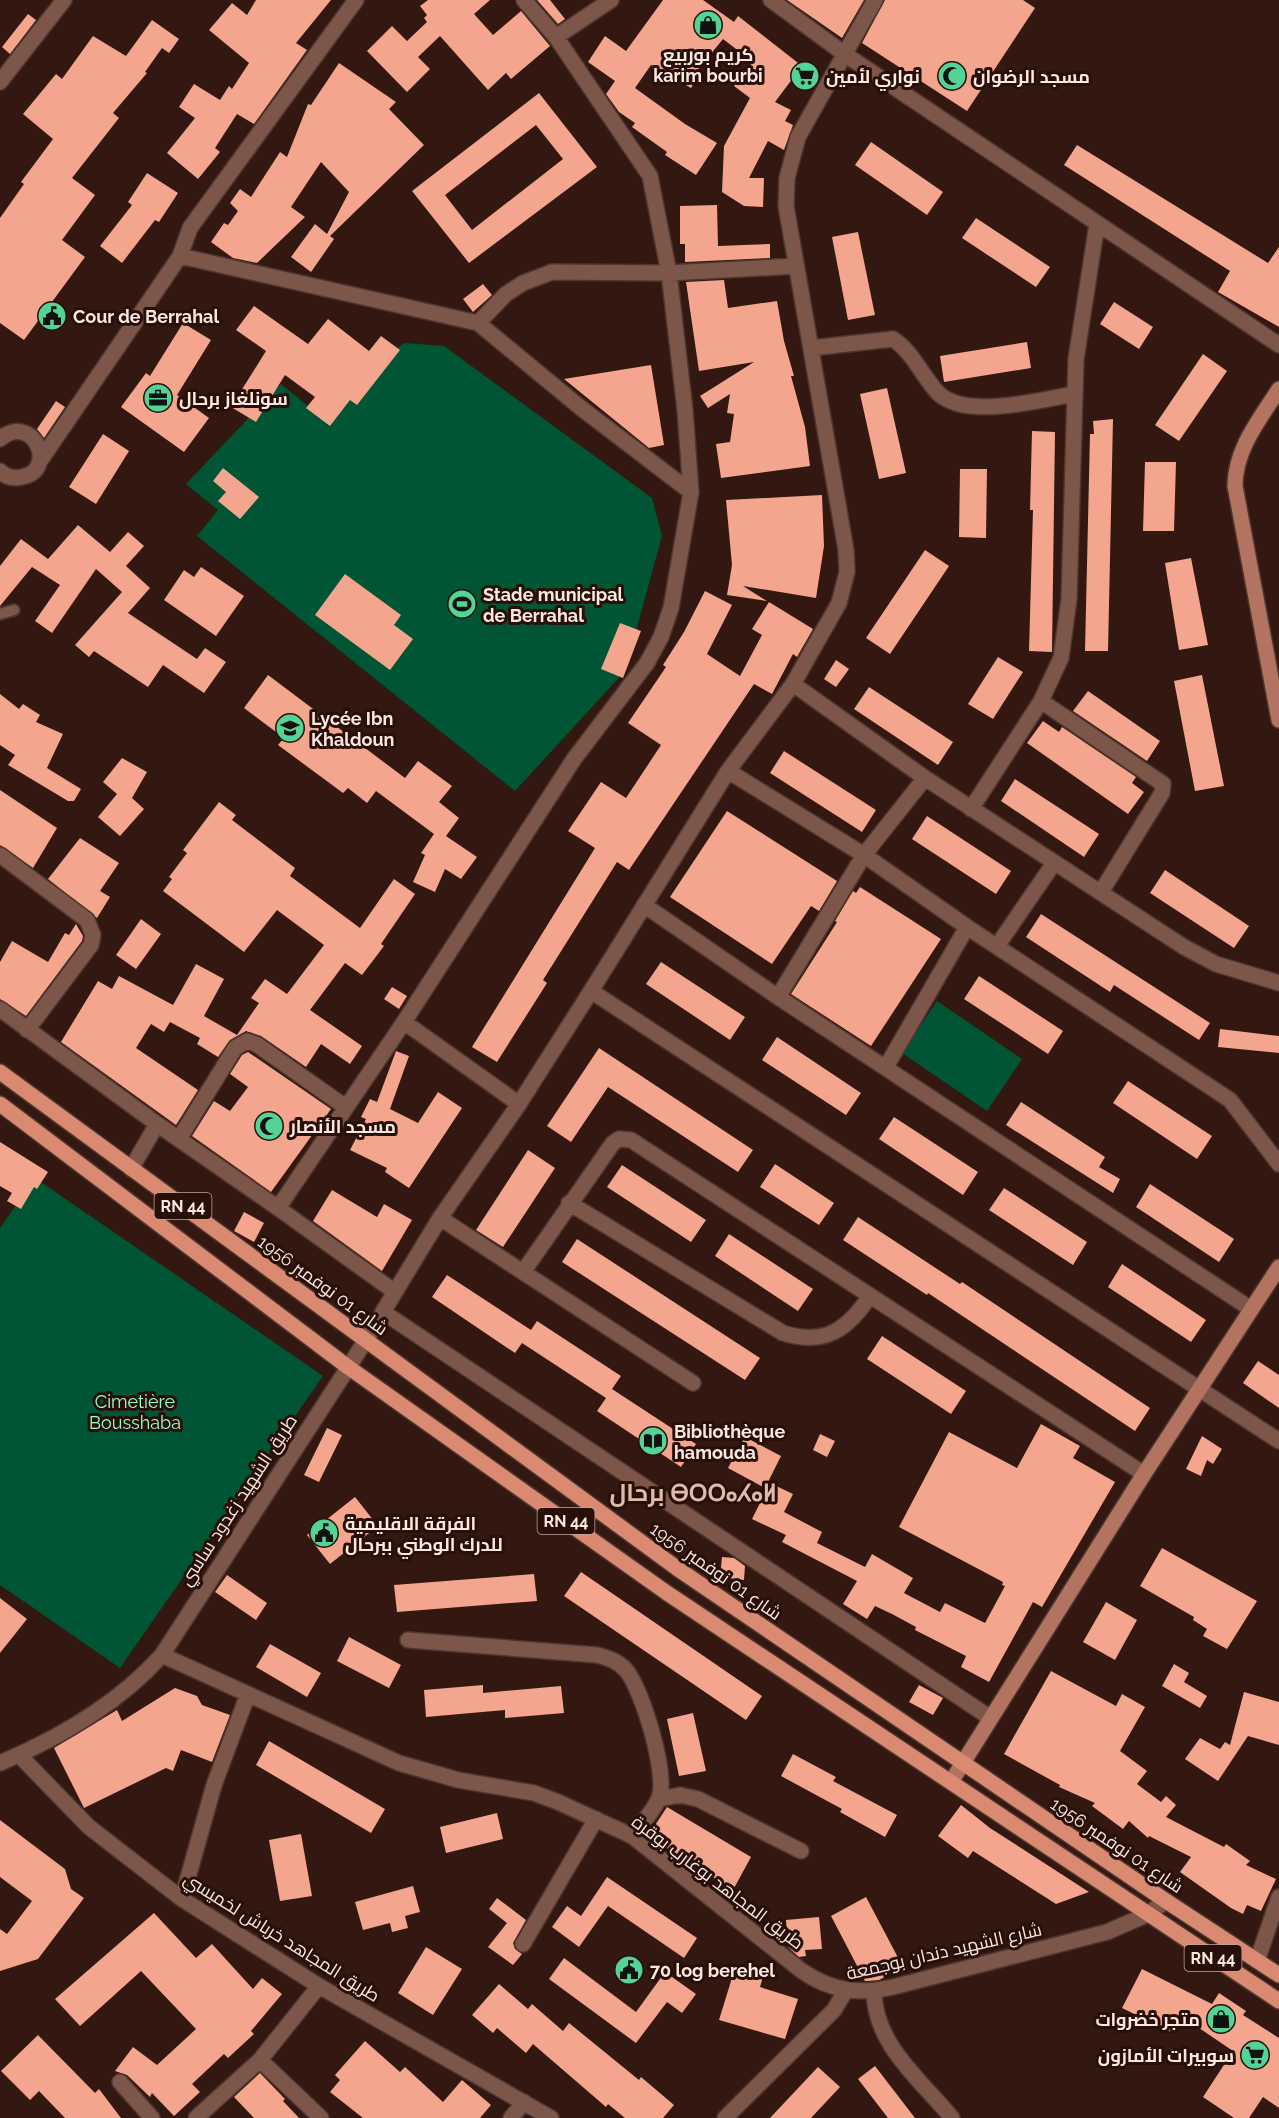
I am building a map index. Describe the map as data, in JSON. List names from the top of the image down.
{
  "streets": {
    "main road": ["RN 44", "شارع 01 نوفمبر 1956"],
    "street": [
      "طريق الشهيد زغدود ساسي",
      "طريق المجاهد بوغارب بوقرة",
      "طريق المجاهد خرباش لخميسي",
      "شارع الشهيد دندان بوجمعة"
    ]
  },
  "crossings": [
    ["RN 44", "طريق الشهيد زغدود ساسي"],
    ["RN 44", "شارع الشهيد دندان بوجمعة"],
    ["شارع 01 نوفمبر 1956", "طريق الشهيد زغدود ساسي"],
    ["شارع 01 نوفمبر 1956", "شارع الشهيد دندان بوجمعة"],
    ["طريق الشهيد زغدود ساسي", "طريق المجاهد بوغارب بوقرة"],
    ["طريق الشهيد زغدود ساسي", "طريق المجاهد خرباش لخميسي"],
    ["طريق المجاهد بوغارب بوقرة", "شارع الشهيد دندان بوجمعة"]
  ],
  "districts": ["برحال ⴱⵔⵔⴰⵃⴰⵍ"],
  "parks": ["Cimetière Bousshaba"],
  "places": {
    "shop": ["كريم بوربيع karim bourbi", "متجر خضروات"],
    "supermarket": ["نواري لأمين", "سوبيرات الأمازون"],
    "mosque": ["مسجد الرضوان", "مسجد الأنصار"],
    "public building": ["Cour de Berrahal", "الفرقة الاقليمية للدرك الوطني ببرحال", "70 log berehel"],
    "office": ["سونلغاز برحال"],
    "sports": ["Stade municipal de Berrahal"],
    "school or university": ["Lycée Ibn Khaldoun"],
    "library": ["Bibliothèque hamouda"]
  }
}
